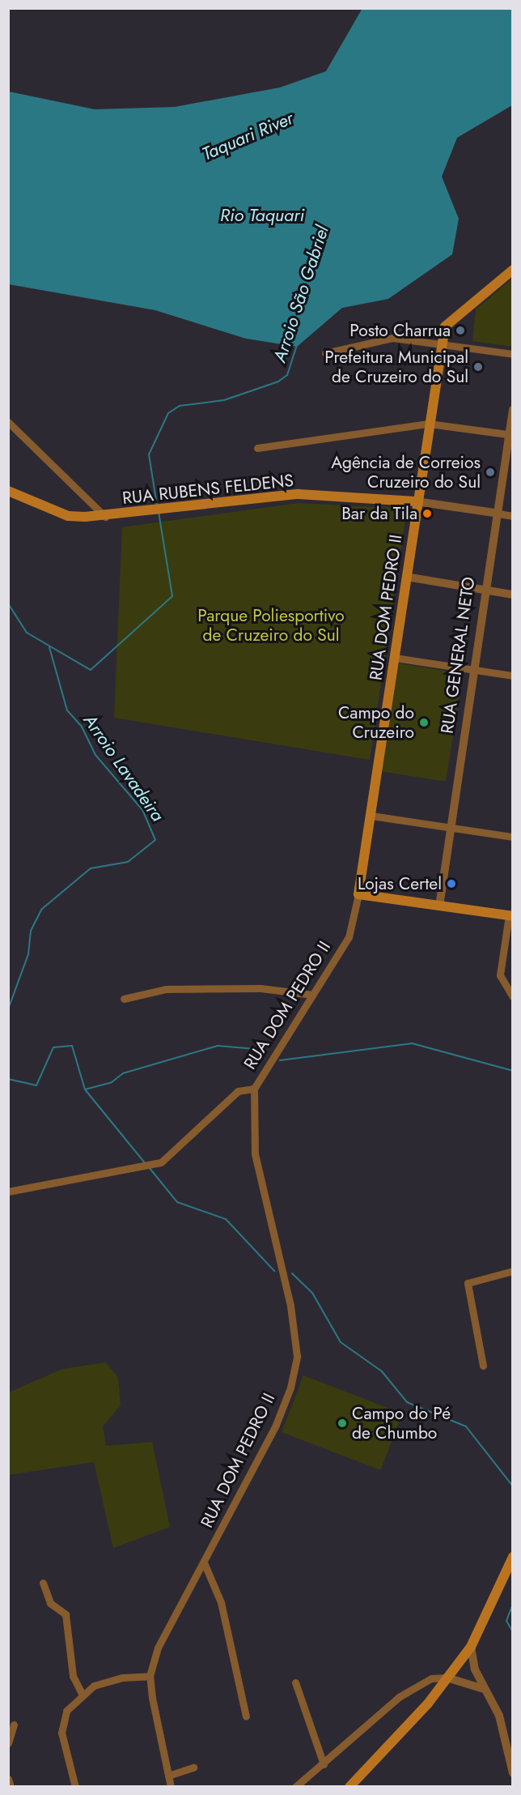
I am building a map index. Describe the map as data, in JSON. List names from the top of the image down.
{
  "streets": {
    "main road": ["RUA RUBENS FELDENS", "RUA DOM PEDRO II"],
    "street": ["RUA GENERAL NETO"]
  },
  "crossings": [
    ["RUA RUBENS FELDENS", "RUA DOM PEDRO II"]
  ],
  "water": [
    "Taquari River",
    "Rio Taquari",
    "Arroio São Gabriel",
    "Arroio Lavadeira"
  ],
  "parks": ["Parque Poliesportivo de Cruzeiro do Sul"],
  "places": [
    "Posto Charrua",
    "Prefeitura Municipal de Cruzeiro do Sul",
    "Agência de Correios Cruzeiro do Sul",
    "Bar da Tila",
    "Campo do Cruzeiro",
    "Lojas Certel",
    "Campo do Pé de Chumbo"
  ]
}
